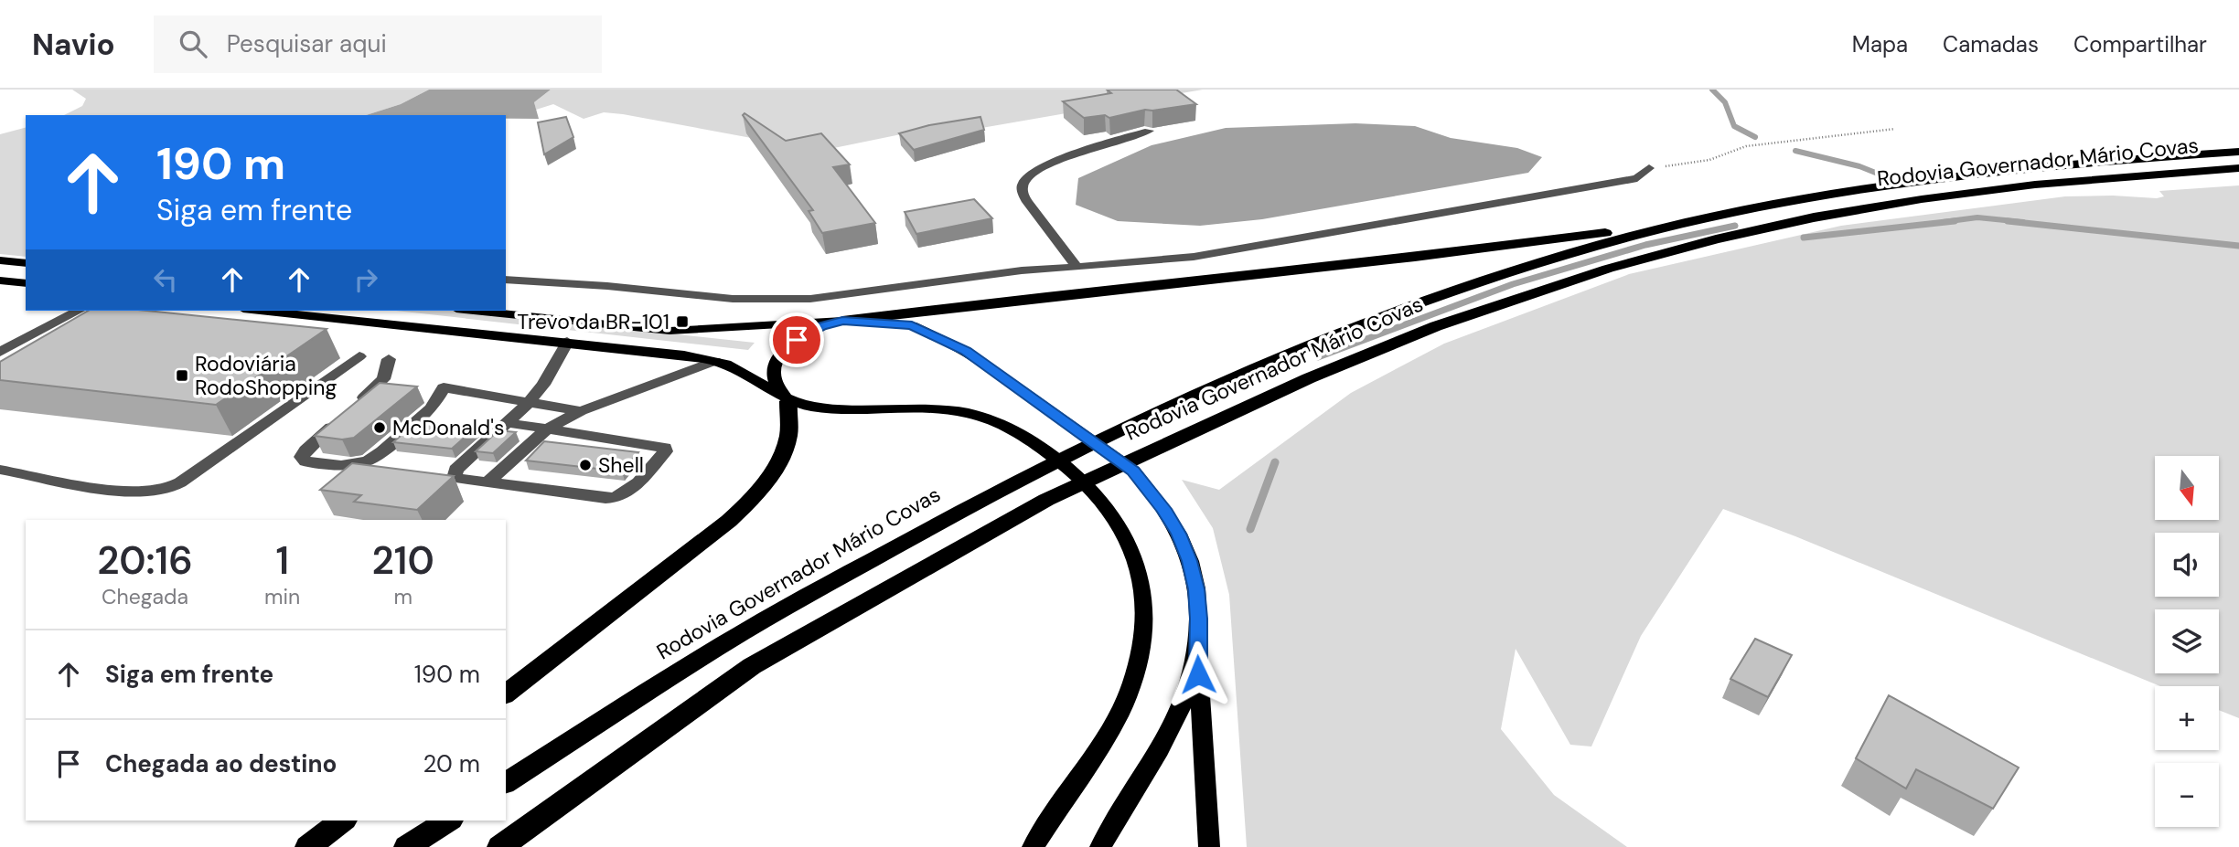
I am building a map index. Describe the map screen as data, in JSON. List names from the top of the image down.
{
  "streets": {
    "highway": ["Rodovia Governador Mário Covas"]
  },
  "places": {
    "transit": ["Trevo da BR-101", "Rodoviária RodoShopping"],
    "other": ["McDonald's", "Shell"]
  },
  "north": "bottom",
  "page": {
    "header": "Navio",
    "search": "Pesquisar aqui",
    "nav": ["Mapa", "Camadas", "Compartilhar"],
    "turn": ["190 m", "Siga em frente"],
    "map_buttons": ["+", "−"],
    "eta": [
      "20:16",
      "Chegada",
      "1",
      "min",
      "210",
      "m"
    ],
    "list": [
      {
        "name": "Siga em frente",
        "value": "190 m"
      },
      {
        "name": "Chegada ao destino",
        "value": "20 m"
      }
    ]
  }
}
